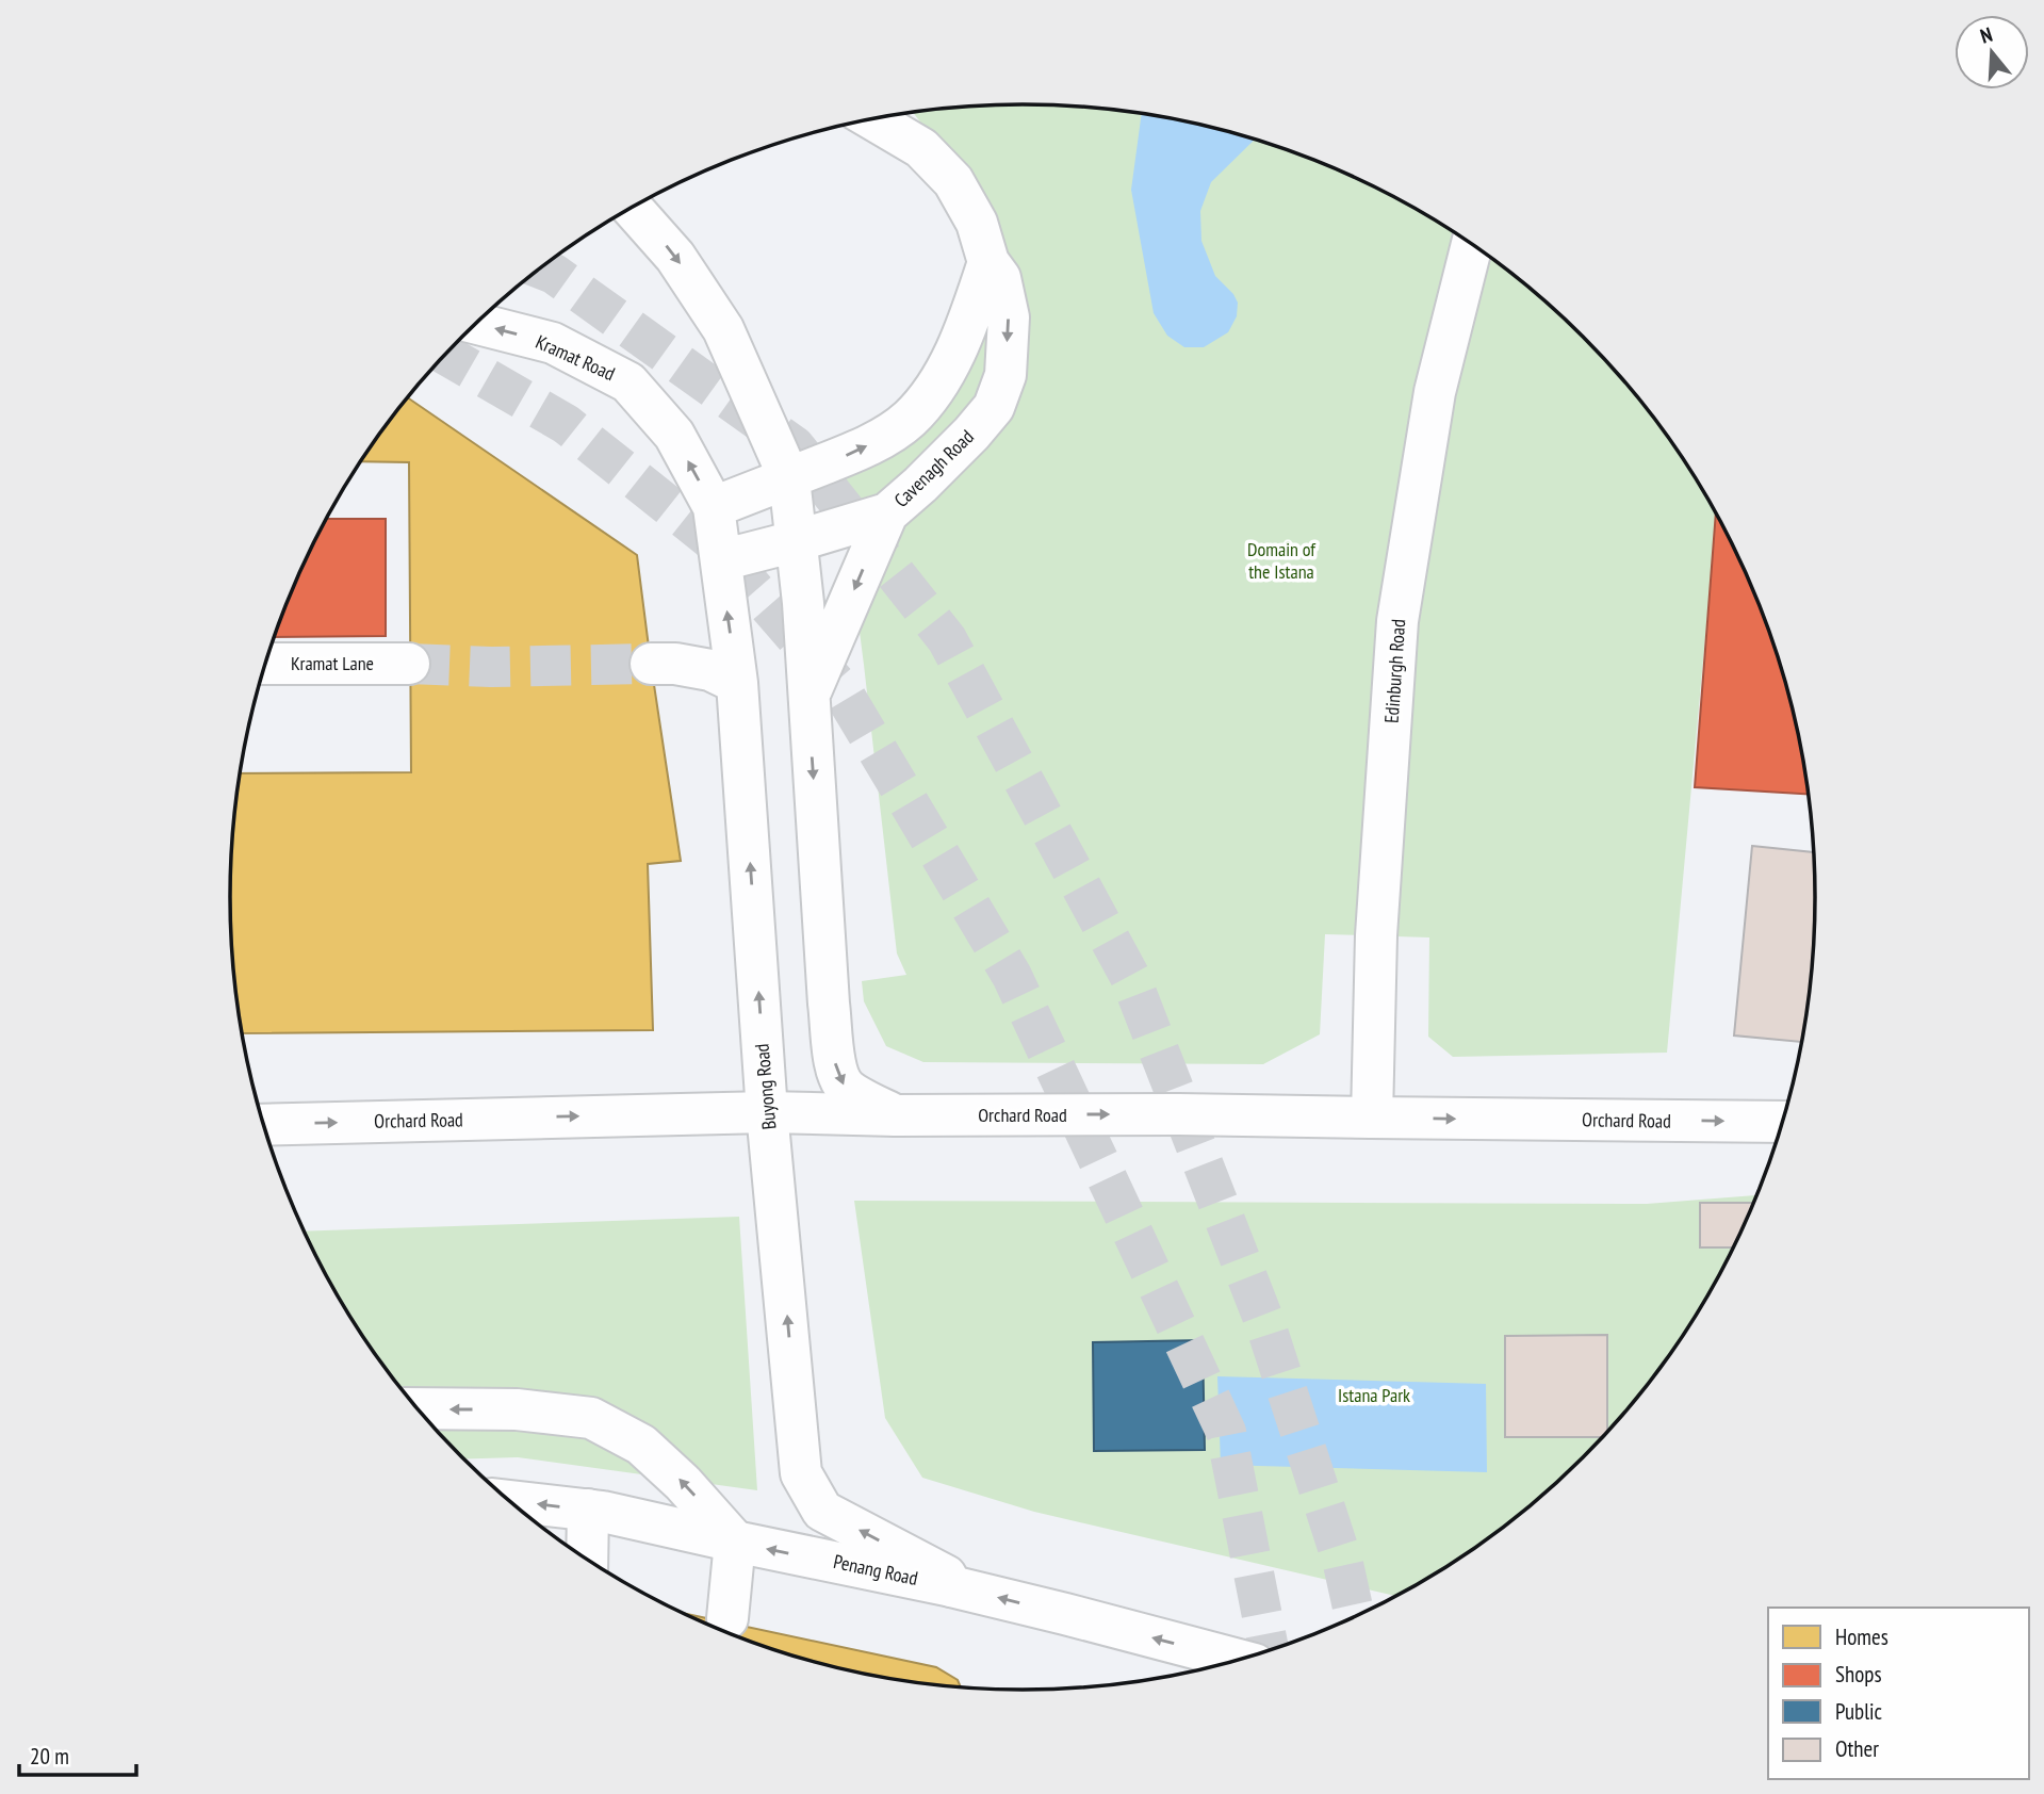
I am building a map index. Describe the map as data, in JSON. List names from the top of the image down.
{
  "streets": {
    "main road": [
      "Kramat Road",
      "Cavenagh Road",
      "Kramat Lane",
      "Edinburgh Road",
      "Buyong Road",
      "Orchard Road",
      "Penang Road"
    ]
  },
  "crossings": [
    ["Kramat Road", "Buyong Road"],
    ["Cavenagh Road", "Buyong Road"],
    ["Edinburgh Road", "Orchard Road"],
    ["Buyong Road", "Orchard Road"],
    ["Buyong Road", "Penang Road"]
  ],
  "one_way": ["Cavenagh Road", "Orchard Road", "Penang Road"],
  "parks": ["Domain of the Istana", "Istana Park"],
  "legend": [
    "Homes",
    "Shops",
    "Public",
    "Other"
  ],
  "scale_bar": "20 m",
  "north": "top"
}
